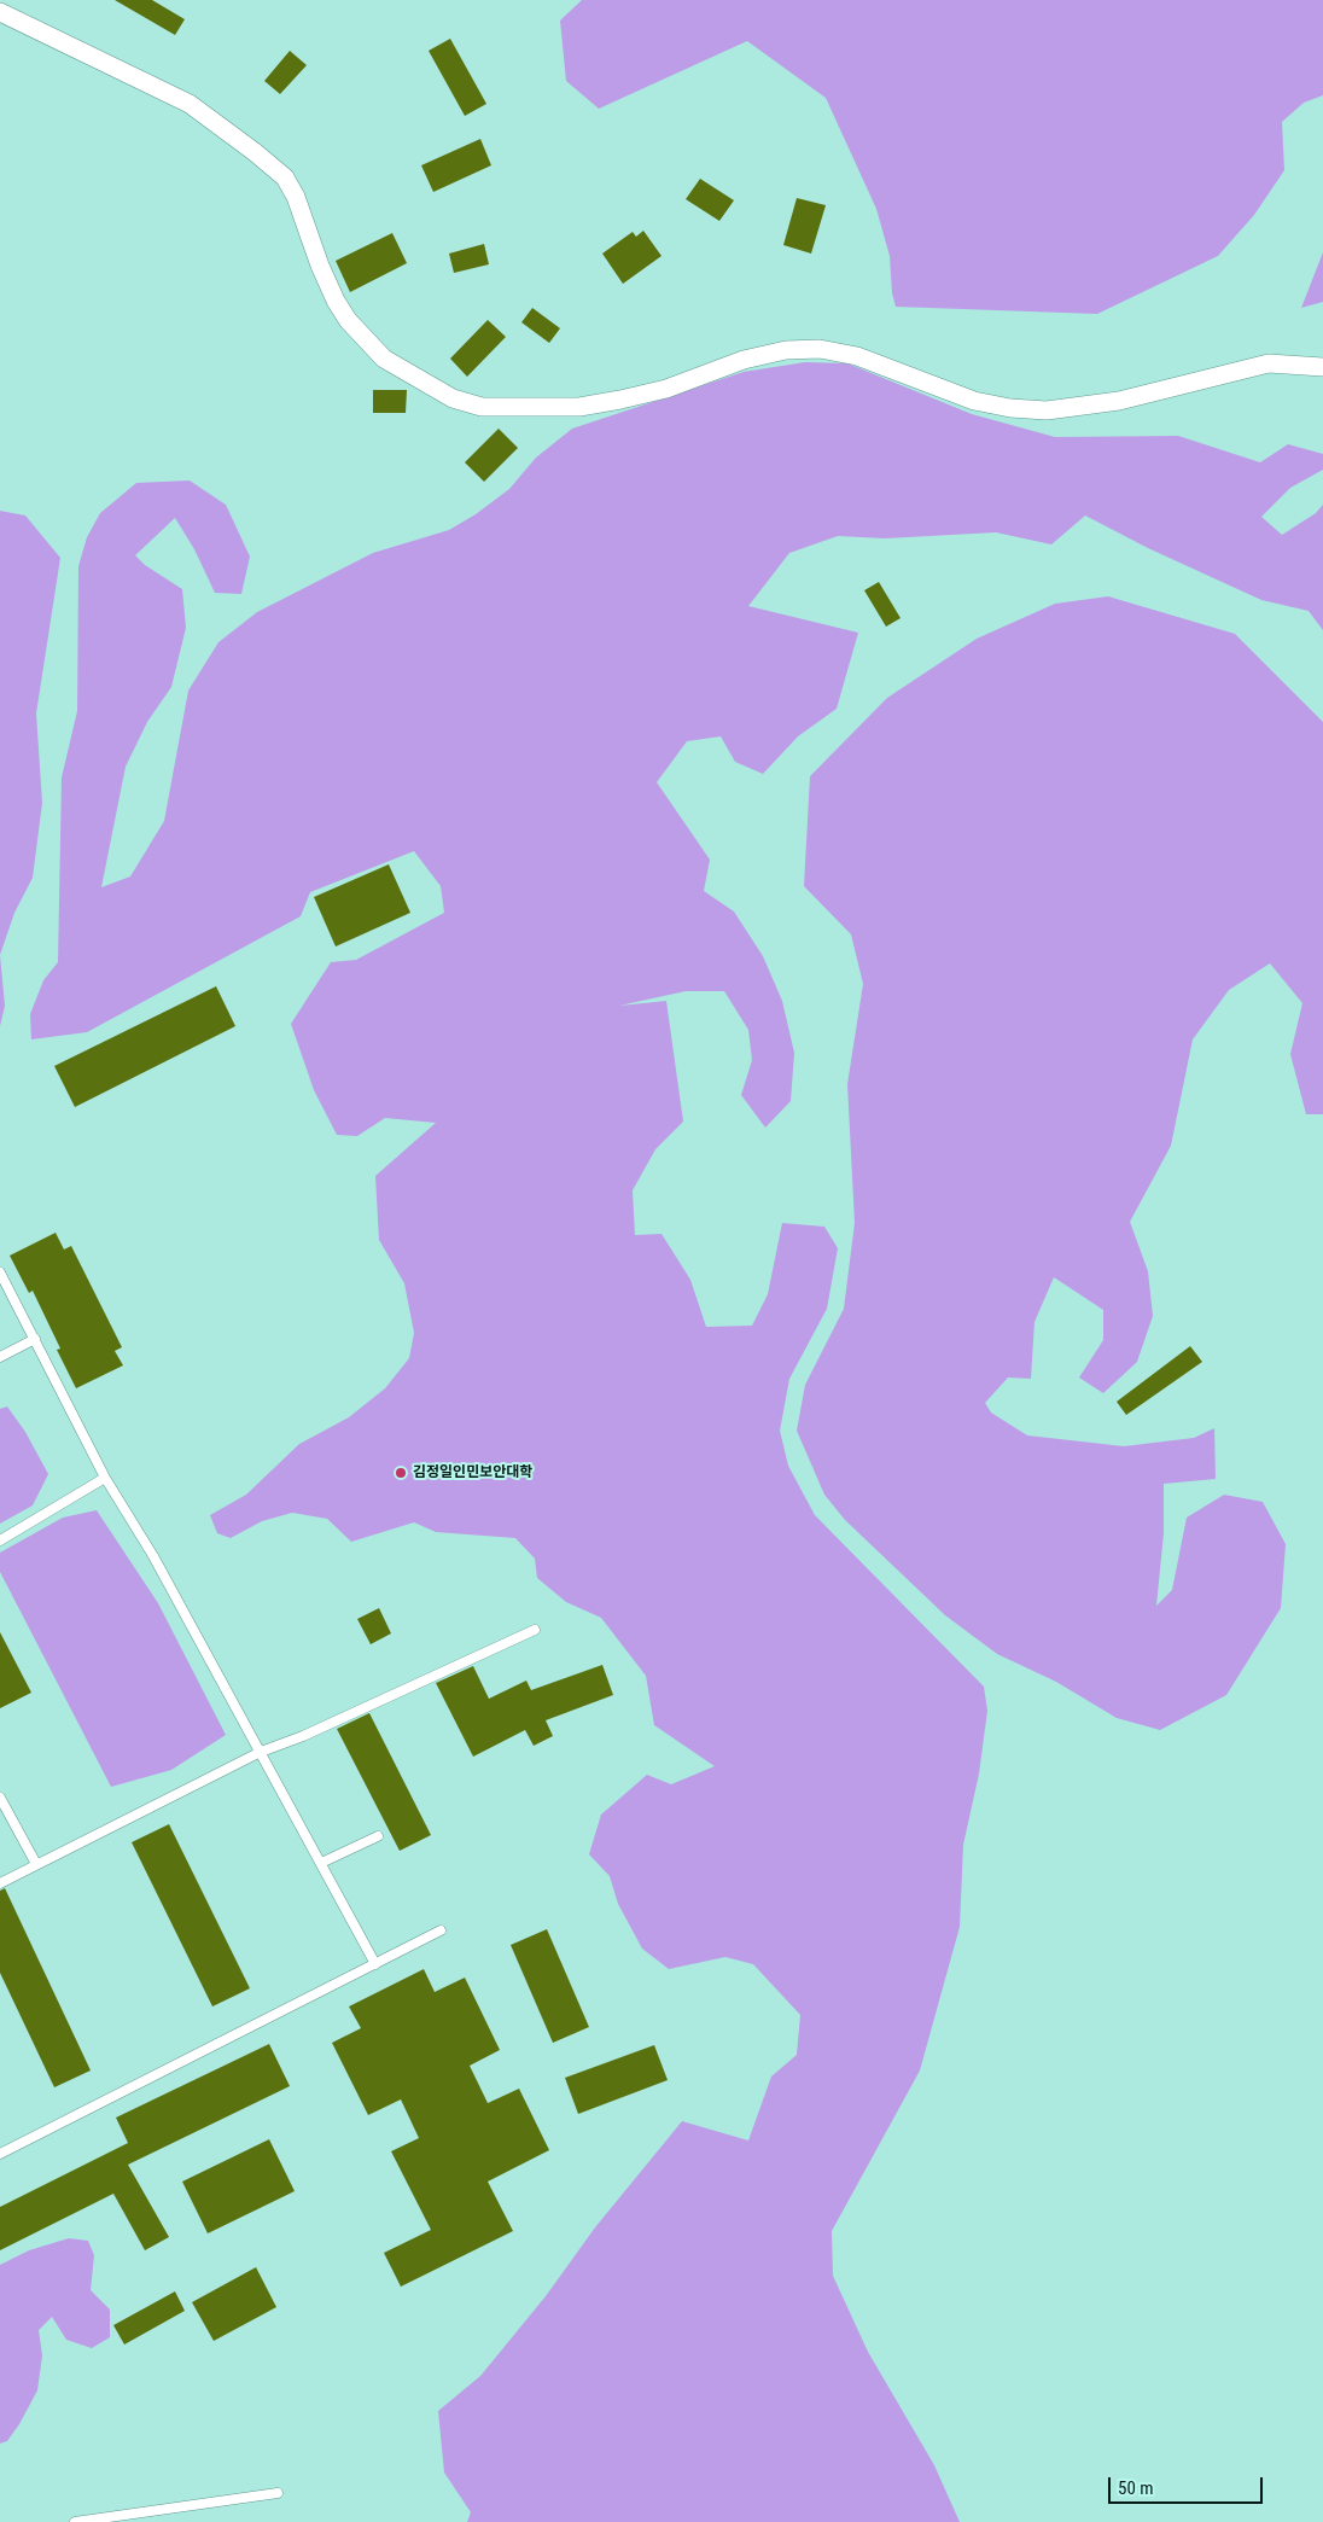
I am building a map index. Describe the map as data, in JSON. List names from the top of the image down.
{
  "places": ["김정일인민보안대학"],
  "scale_bar": "50 m"
}
